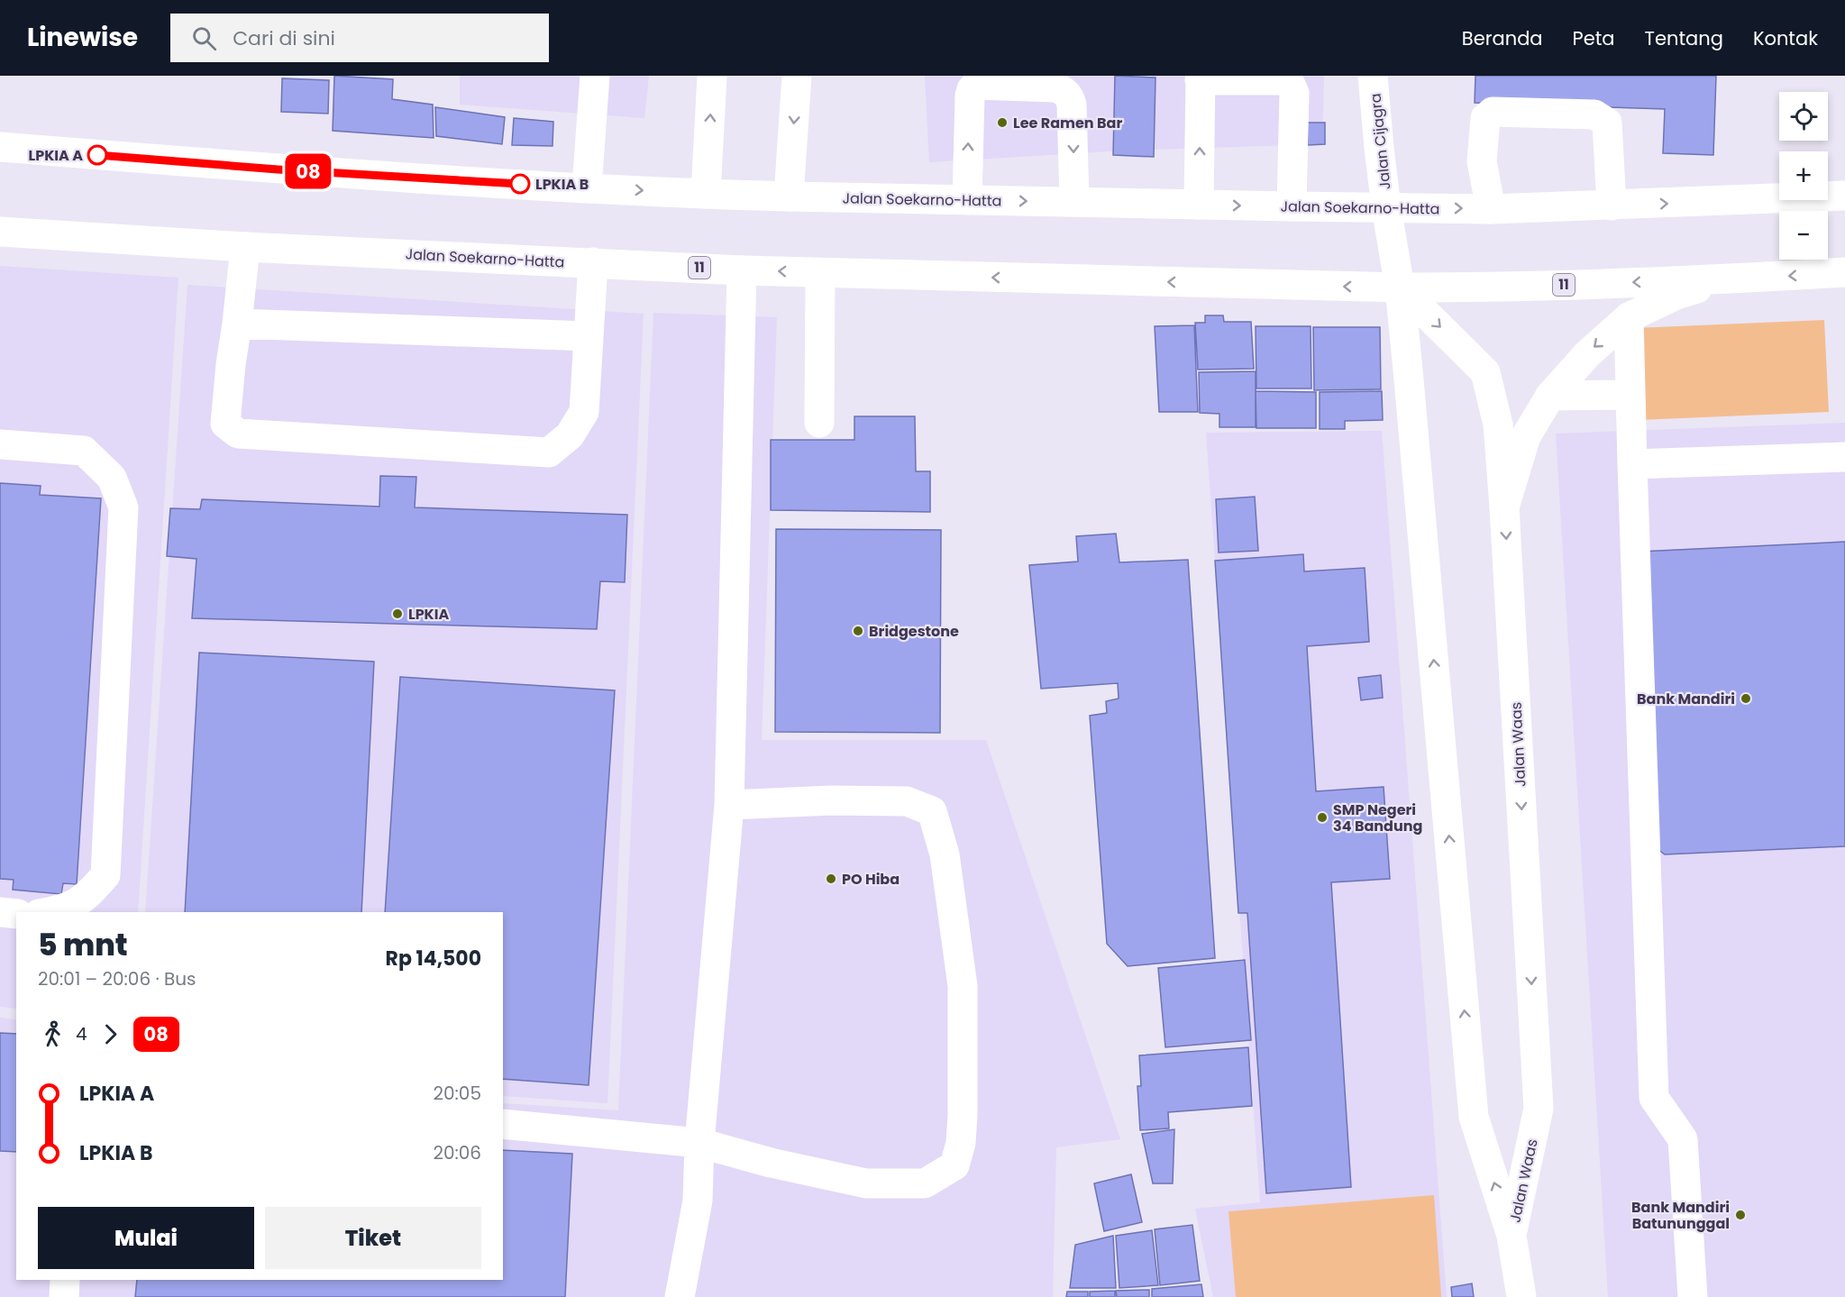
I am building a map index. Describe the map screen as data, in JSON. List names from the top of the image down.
{
  "streets": {
    "main road": [
      "Jalan Cijagra",
      "Jalan Soekarno-Hatta",
      "11",
      "Jalan Waas"
    ]
  },
  "crossings": [
    ["Jalan Cijagra", "Jalan Soekarno-Hatta"],
    ["Jalan Cijagra", "Jalan Waas"],
    ["Jalan Soekarno-Hatta", "Jalan Waas"]
  ],
  "places": [
    "Lee Ramen Bar",
    "LPKIA A",
    "LPKIA B",
    "LPKIA",
    "Bridgestone",
    "Bank Mandiri",
    "SMP Negeri 34 Bandung",
    "PO Hiba",
    "Bank Mandiri Batununggal"
  ],
  "lines": ["bus line 08"],
  "page": {
    "header": "Linewise",
    "search": "Cari di sini",
    "nav": [
      "Beranda",
      "Peta",
      "Tentang",
      "Kontak"
    ],
    "on_map": "08",
    "map_buttons": ["+", "−"],
    "heading": ["5 mnt", "20:01 – 20:06 · Bus", "Rp 14,500"],
    "legs": ["4", "08"],
    "list": [
      {
        "name": "LPKIA A",
        "value": "20:05"
      },
      {
        "name": "LPKIA B",
        "value": "20:06"
      }
    ],
    "buttons": ["Mulai", "Tiket"]
  }
}
